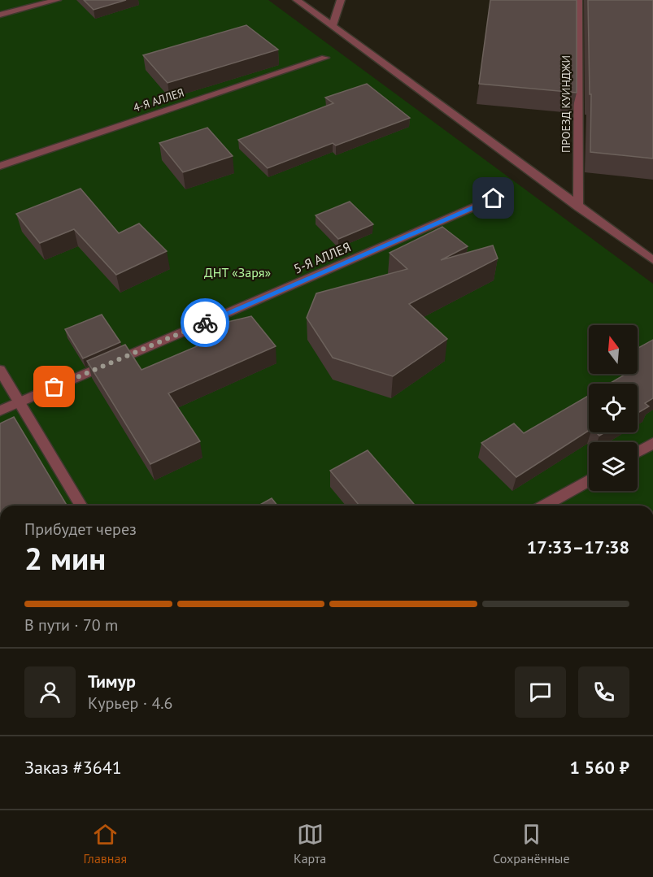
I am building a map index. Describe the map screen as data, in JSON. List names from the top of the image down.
{
  "streets": {
    "street": ["4-Я АЛЛЕЯ", "ПРОЕЗД КУИНДЖИ", "5-Я АЛЛЕЯ"]
  },
  "parks": ["ДНТ «Заря»"],
  "north": "top",
  "page": {
    "heading": ["2 мин", "Прибудет через", "17:33–17:38"],
    "panel": [
      "Тимур",
      "Курьер · 4.6",
      "Заказ #3641",
      "1 560 ₽"
    ],
    "bar": "В пути · 70 m",
    "tabs": ["Главная", "Карта", "Сохранённые"]
  }
}
